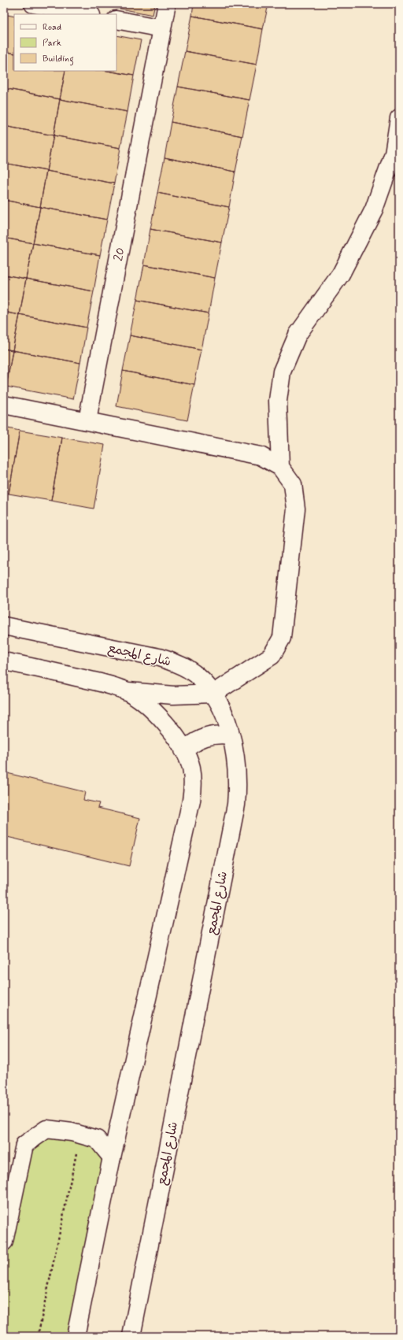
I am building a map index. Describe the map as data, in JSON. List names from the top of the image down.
{
  "streets": {
    "street": ["20", "شارع المجمع"]
  },
  "legend": ["Road", "Park", "Building"]
}
